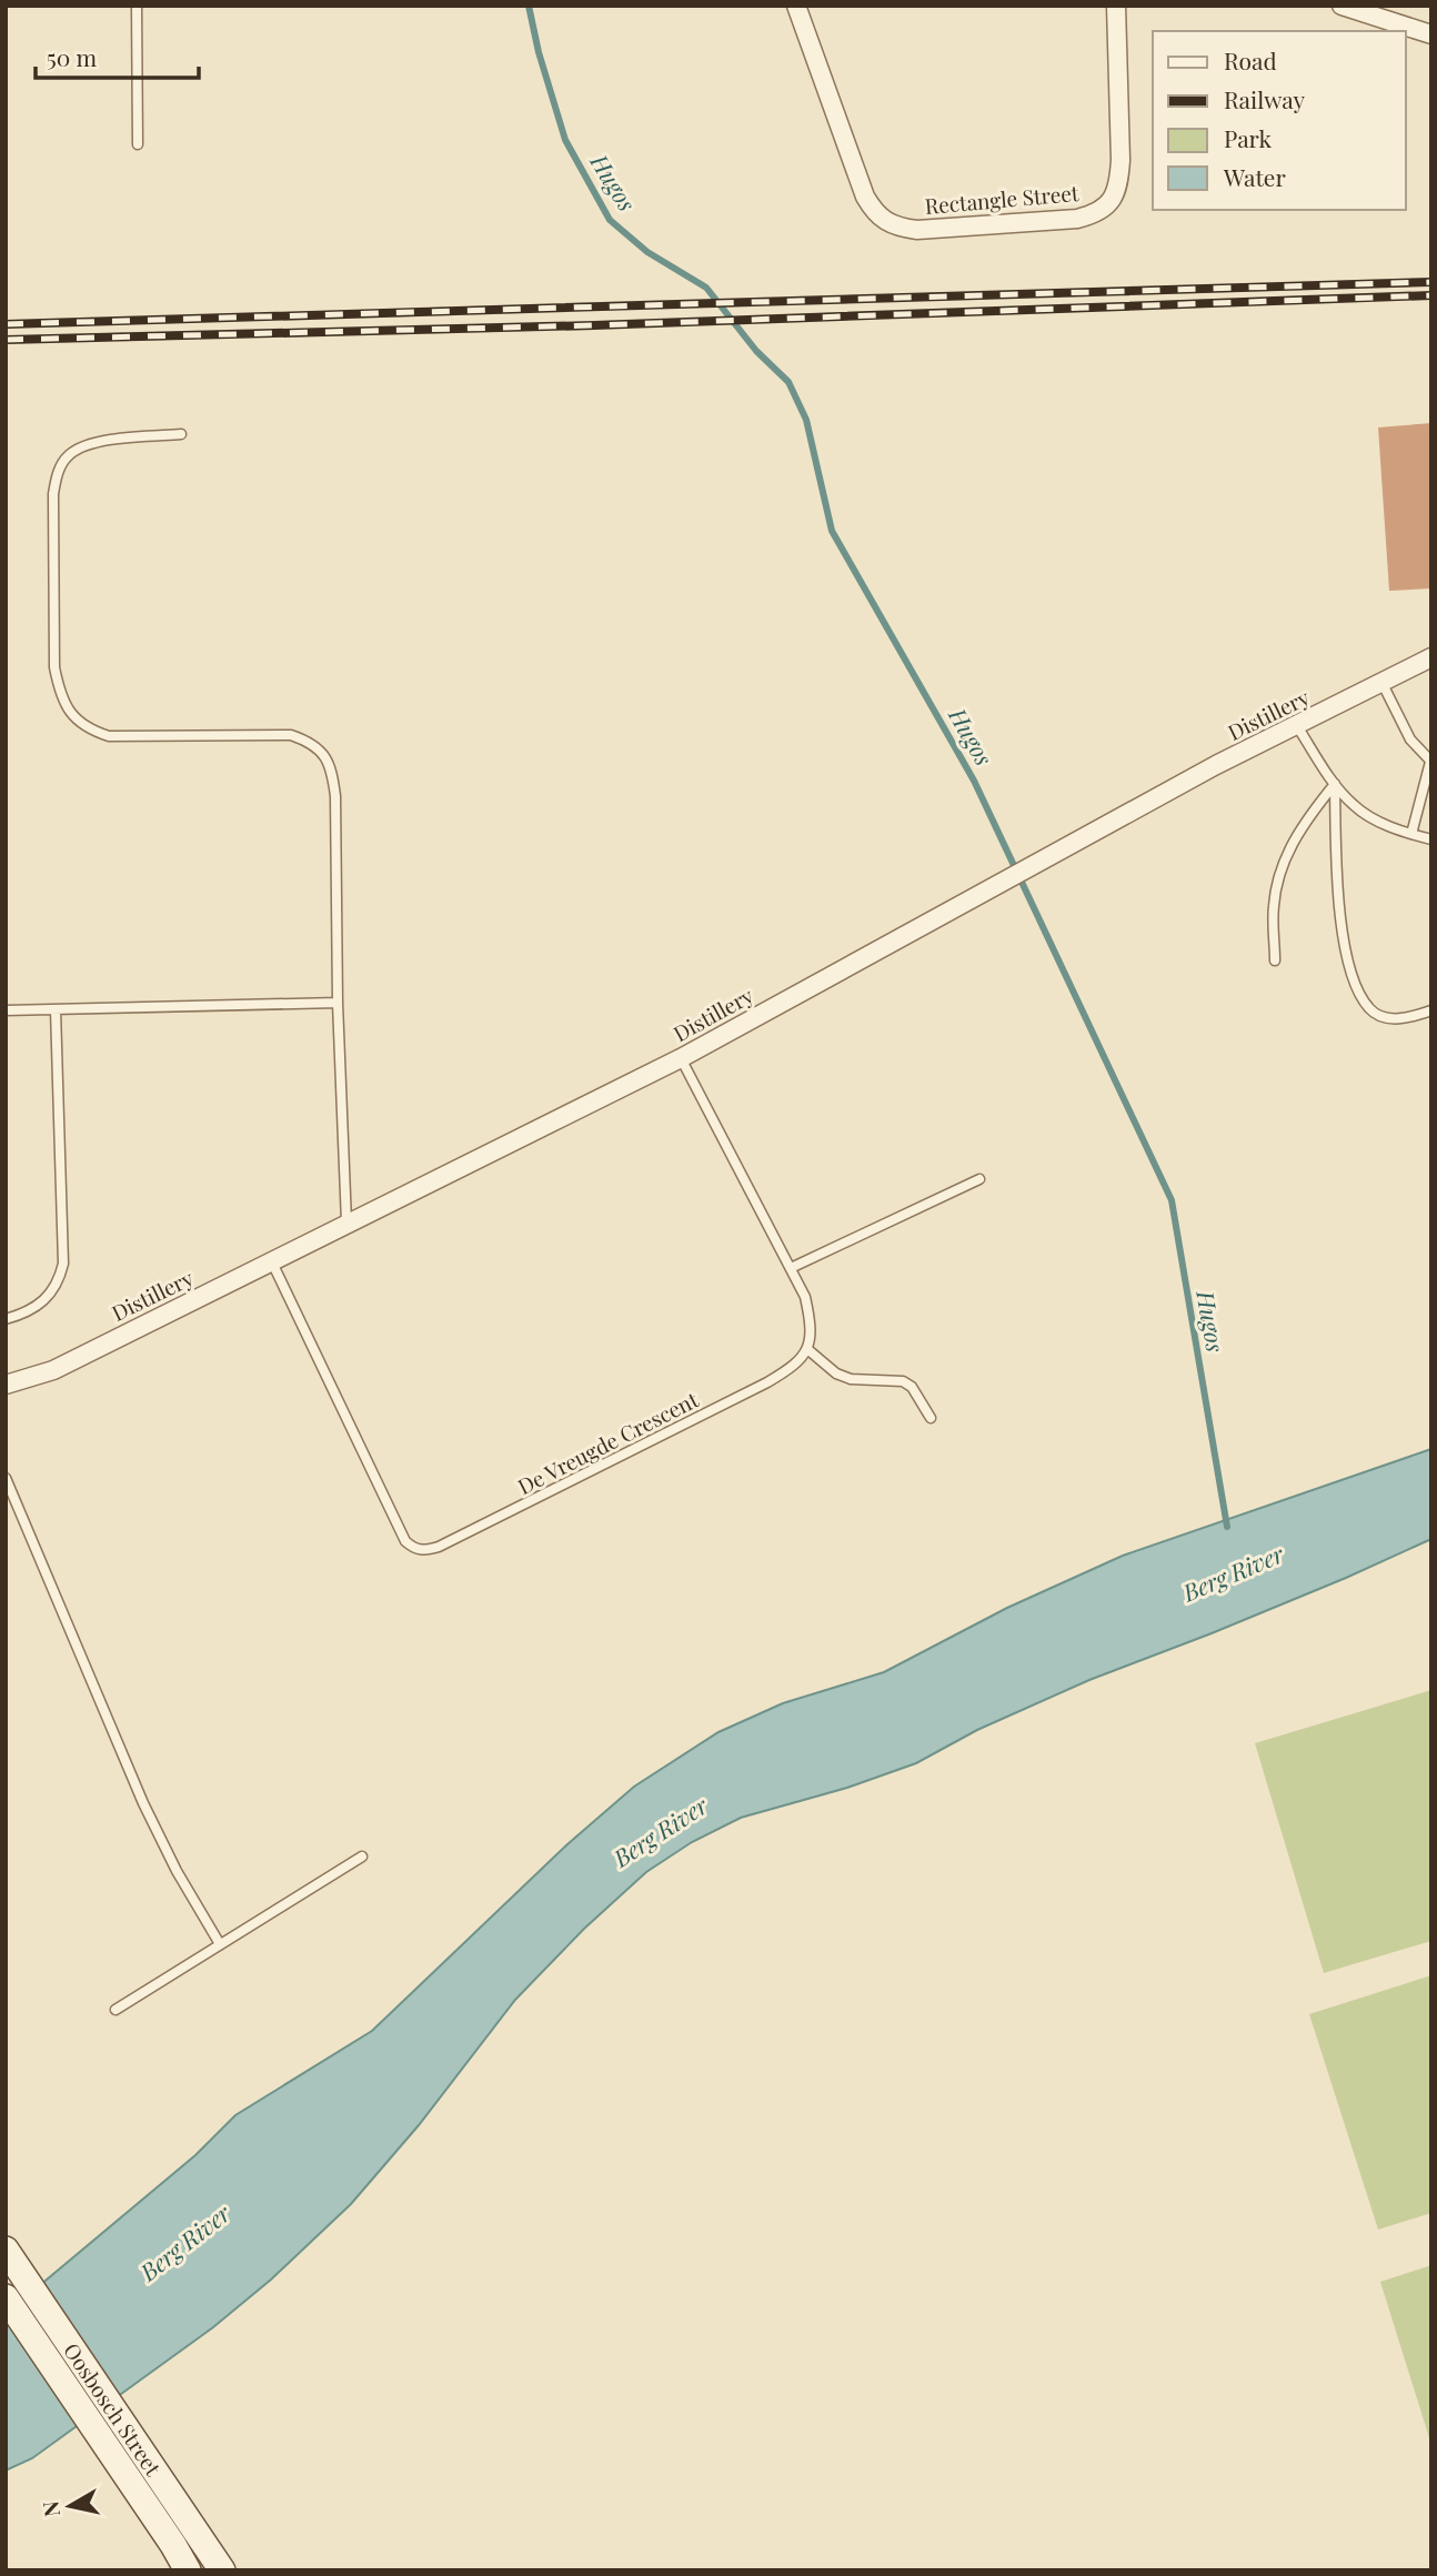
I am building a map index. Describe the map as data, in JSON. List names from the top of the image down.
{
  "streets": {
    "main road": ["Oosbosch Street"],
    "street": ["Rectangle Street", "Distillery"],
    "lane": ["De Vreugde Crescent"]
  },
  "crossings": [
    ["Distillery", "De Vreugde Crescent"]
  ],
  "water": ["Hugos", "Berg River"],
  "legend": [
    "Road",
    "Railway",
    "Park",
    "Water"
  ],
  "scale_bar": "50 m",
  "north": "left"
}
